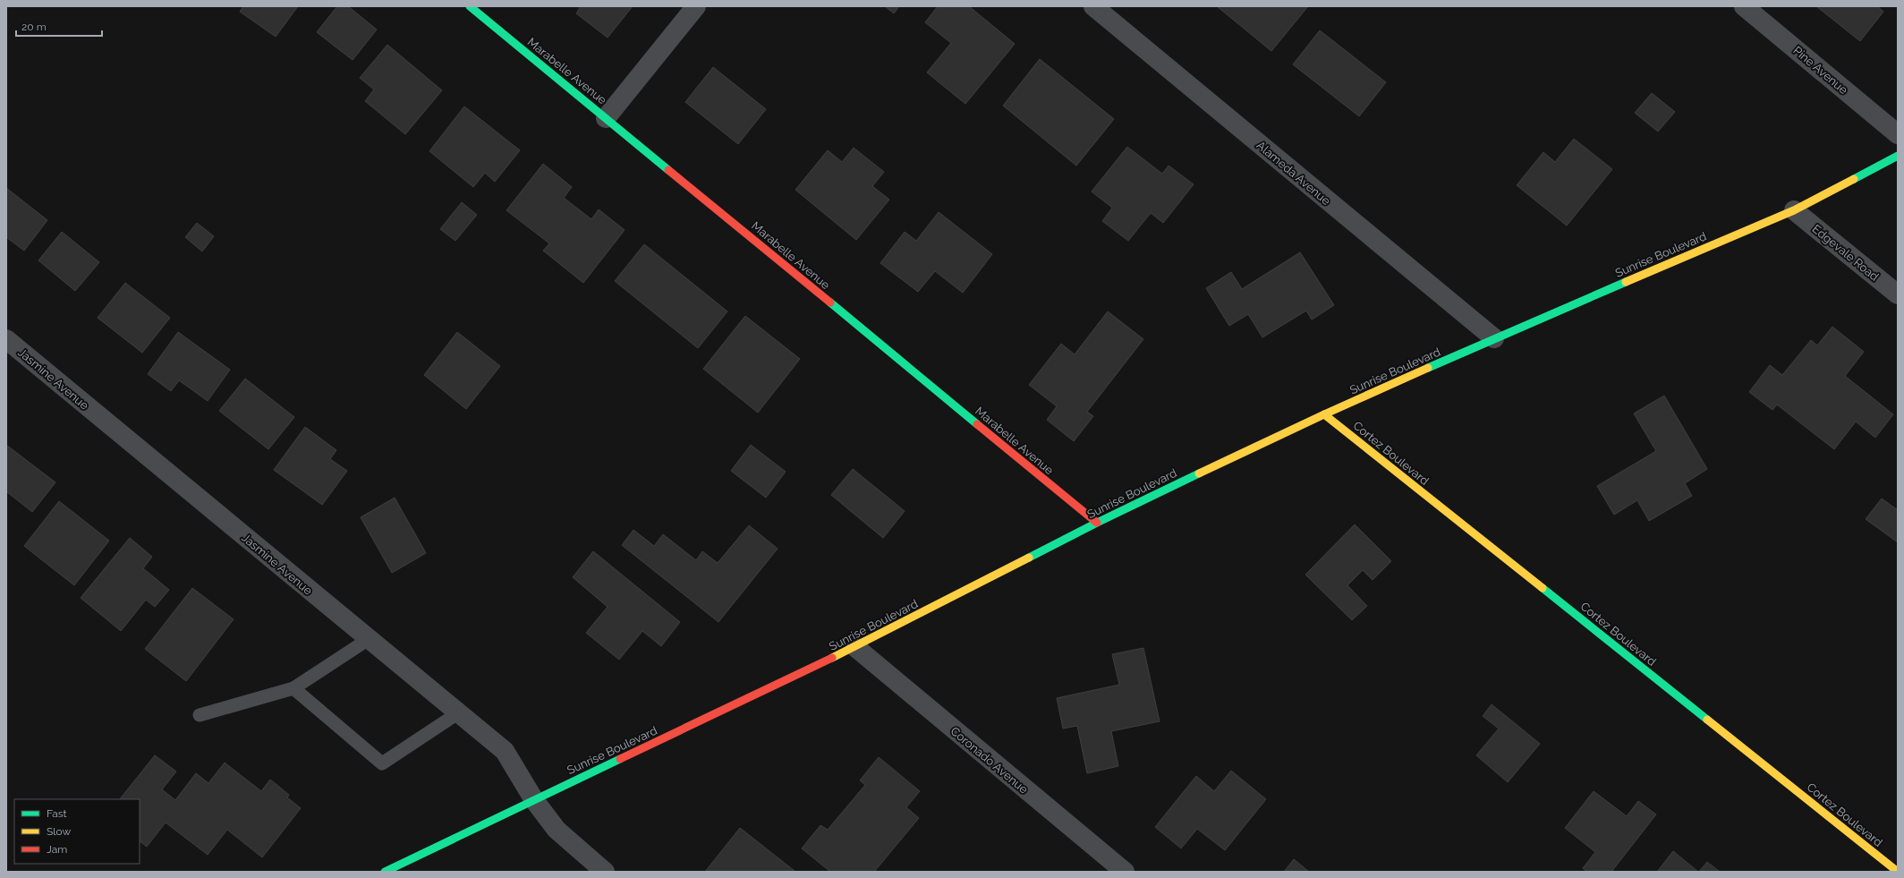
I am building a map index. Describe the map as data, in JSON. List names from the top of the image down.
{
  "streets": {
    "street": [
      "Pine Avenue",
      "Marabelle Avenue",
      "Alameda Avenue",
      "Edgevale Road",
      "Sunrise Boulevard",
      "Jasmine Avenue",
      "Cortez Boulevard",
      "Coronado Avenue"
    ]
  },
  "crossings": [
    ["Marabelle Avenue", "Sunrise Boulevard"],
    ["Alameda Avenue", "Sunrise Boulevard"],
    ["Edgevale Road", "Sunrise Boulevard"],
    ["Sunrise Boulevard", "Jasmine Avenue"],
    ["Sunrise Boulevard", "Cortez Boulevard"],
    ["Sunrise Boulevard", "Coronado Avenue"]
  ],
  "legend": ["Fast", "Slow", "Jam"],
  "scale_bar": "20 m"
}
